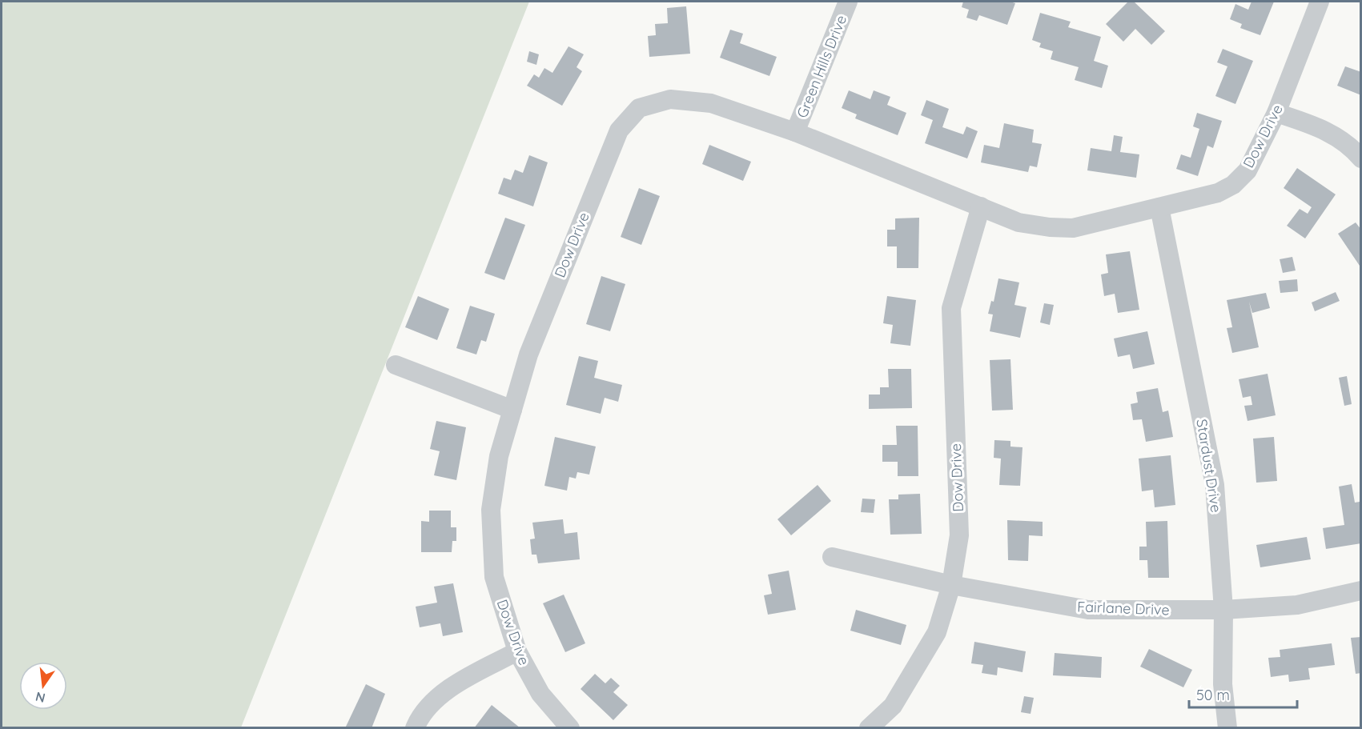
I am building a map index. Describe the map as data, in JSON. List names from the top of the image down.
{
  "streets": {
    "street": [
      "Green Hills Drive",
      "Dow Drive",
      "Stardust Drive",
      "Fairlane Drive"
    ]
  },
  "crossings": [
    ["Green Hills Drive", "Dow Drive"],
    ["Dow Drive", "Stardust Drive"],
    ["Dow Drive", "Fairlane Drive"],
    ["Stardust Drive", "Fairlane Drive"]
  ],
  "scale_bar": "50 m",
  "north": "bottom"
}
